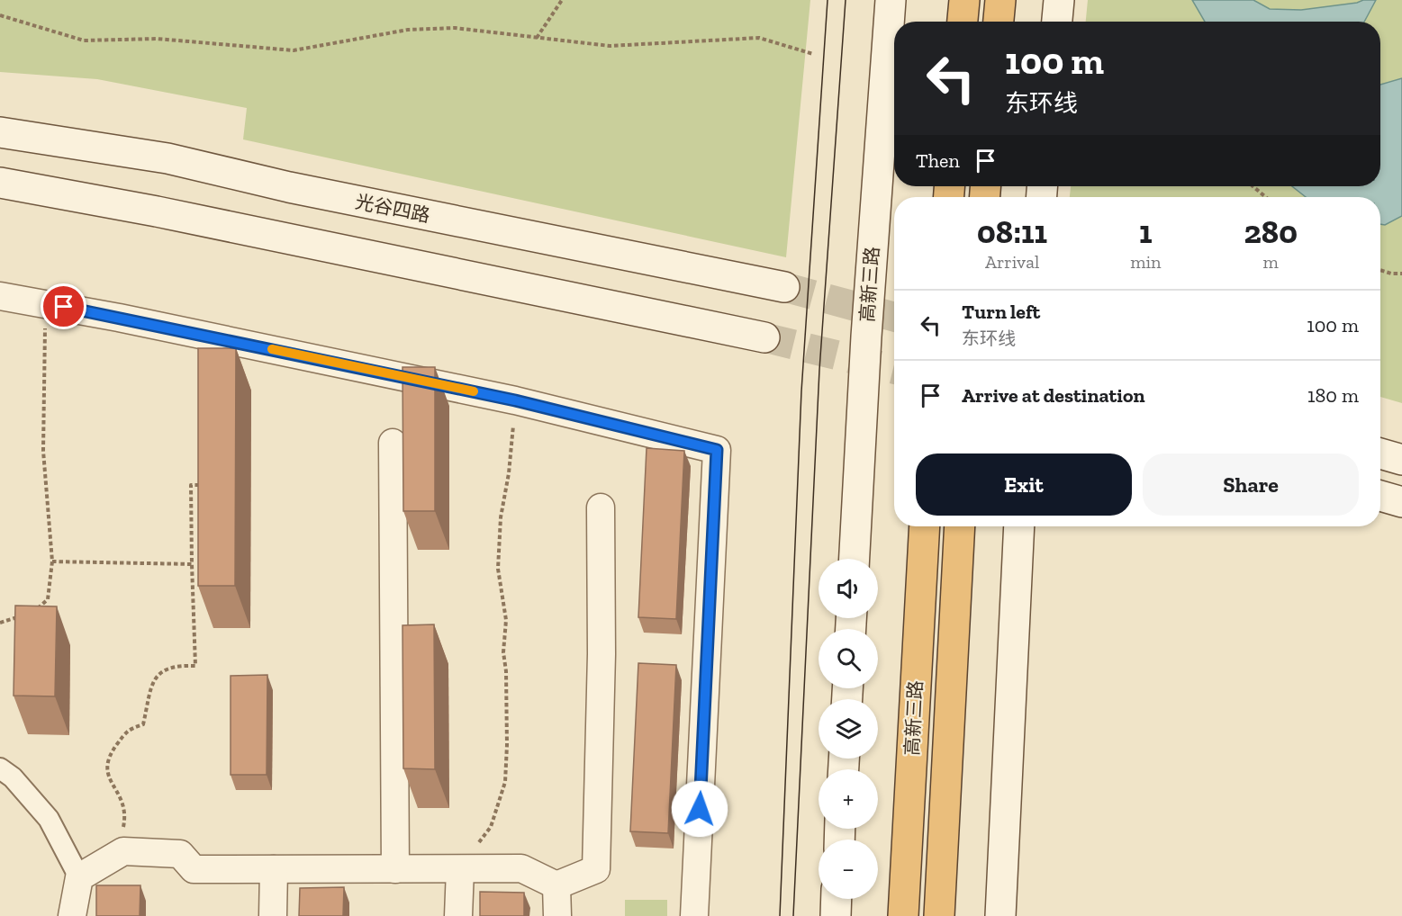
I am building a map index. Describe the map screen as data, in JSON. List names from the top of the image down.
{
  "streets": {
    "highway": ["高新三路"],
    "main road": ["光谷四路"]
  },
  "page": {
    "turn": ["100 m", "东环线"],
    "then": "Then",
    "eta": [
      "08:11",
      "Arrival",
      "1",
      "min",
      "280",
      "m"
    ],
    "list": [
      {
        "name": "Turn left",
        "note": "东环线",
        "value": "100 m"
      },
      {
        "name": "Arrive at destination",
        "value": "180 m"
      }
    ],
    "buttons": ["Exit", "Share"],
    "map_buttons": ["+", "−"]
  }
}
